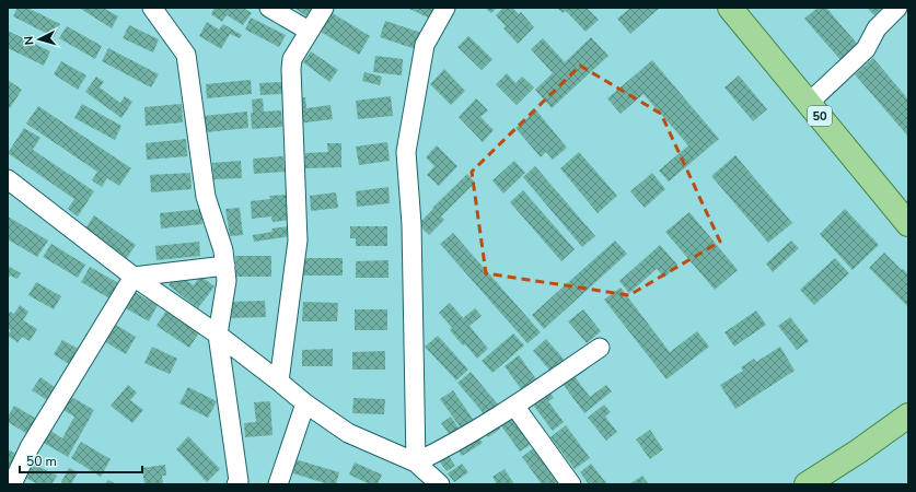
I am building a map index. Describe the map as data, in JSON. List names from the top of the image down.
{
  "streets": {
    "main road": ["50"]
  },
  "scale_bar": "50 m",
  "north": "left"
}
